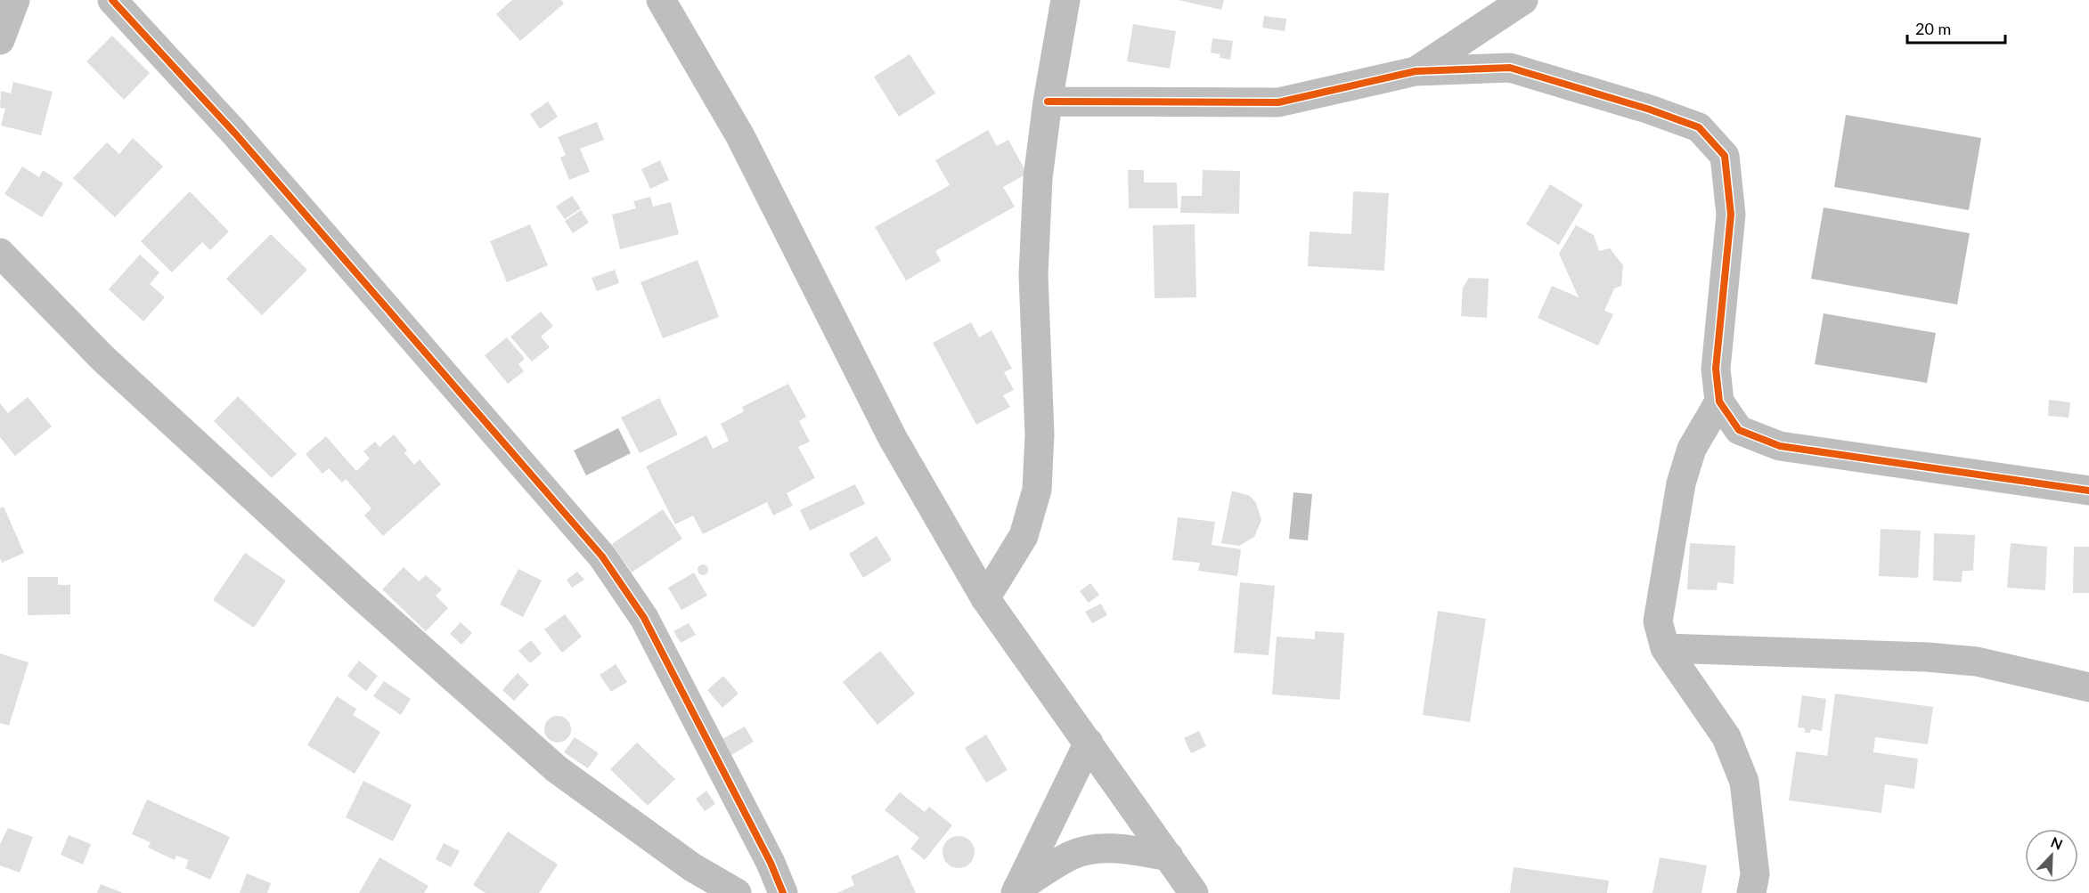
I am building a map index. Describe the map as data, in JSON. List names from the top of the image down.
{
  "scale_bar": "20 m",
  "north": "top right"
}
